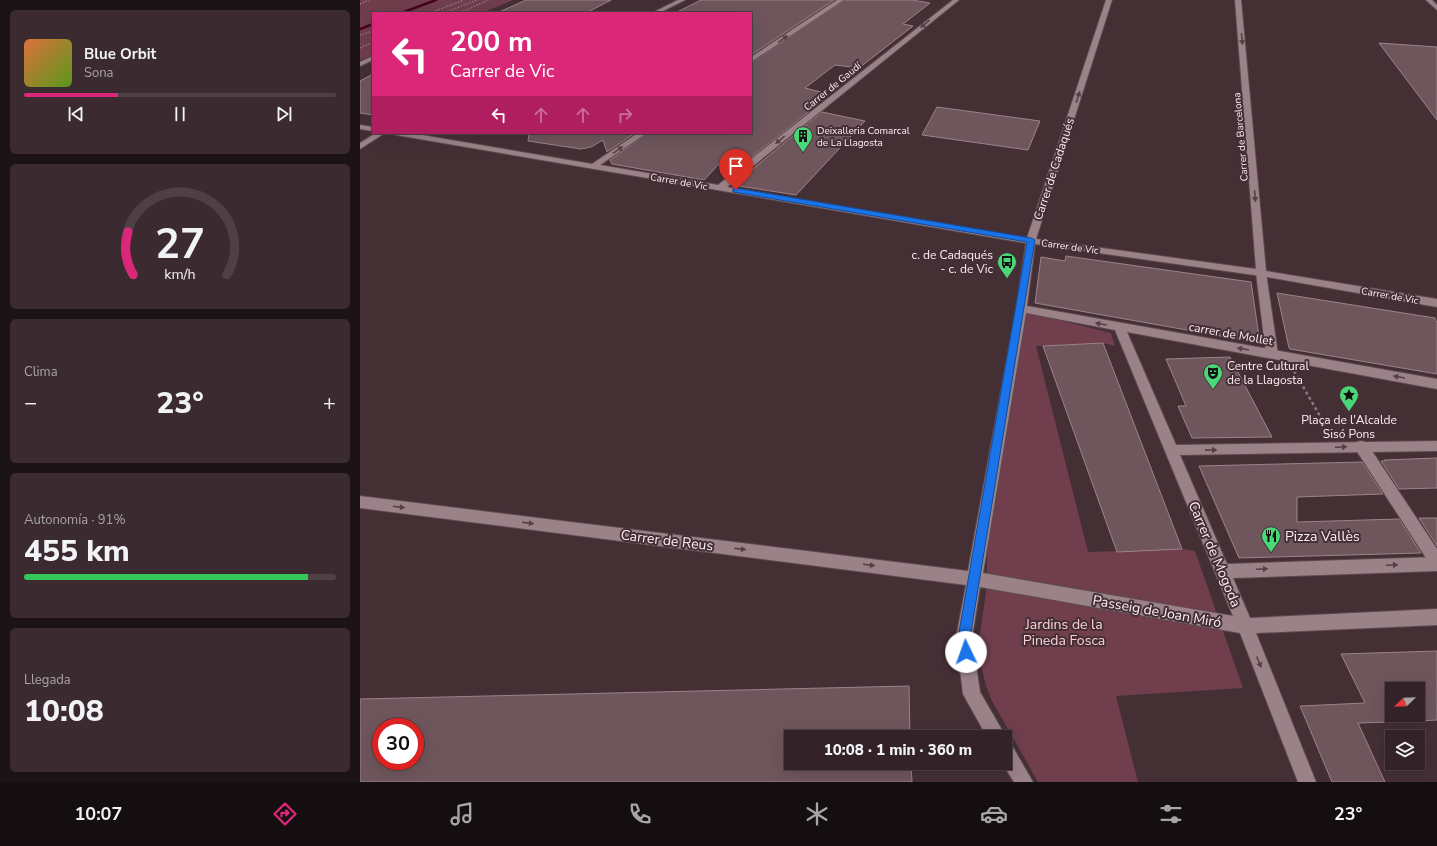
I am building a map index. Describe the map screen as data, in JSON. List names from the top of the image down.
{
  "streets": {
    "street": [
      "Carrer de Gaudí",
      "Carrer de Barcelona",
      "Carrer de Cadaqués",
      "Carrer de Vic",
      "carrer de Mollet",
      "Carrer de Reus",
      "Carrer de Mogoda",
      "Passeig de Joan Miró"
    ]
  },
  "crossings": [
    ["Carrer de Gaudí", "Carrer de Vic"],
    ["Carrer de Barcelona", "Carrer de Vic"],
    ["Carrer de Barcelona", "carrer de Mollet"],
    ["Carrer de Cadaqués", "Carrer de Vic"],
    ["Carrer de Cadaqués", "carrer de Mollet"],
    ["Carrer de Cadaqués", "Carrer de Reus"],
    ["Carrer de Cadaqués", "Passeig de Joan Miró"],
    ["carrer de Mollet", "Carrer de Mogoda"],
    ["Carrer de Reus", "Passeig de Joan Miró"],
    ["Carrer de Mogoda", "Passeig de Joan Miró"]
  ],
  "one_way": ["Carrer de Barcelona", "Carrer de Reus"],
  "parks": ["Jardins de la Pineda Fosca"],
  "places": {
    "building": ["Deixalleria Comarcal de La Llagosta"],
    "bus stop": ["c. de Cadaqués - c. de Vic"],
    "theatre": ["Centre Cultural de la Llagosta"],
    "place": ["Plaça de l'Alcalde Sisó Pons"],
    "restaurant": ["Pizza Vallès"]
  },
  "north": "bottom left",
  "page": {
    "turn": ["200 m", "Carrer de Vic"],
    "song": ["Blue Orbit", "Sona"],
    "tile": [
      "Clima",
      ["Autonomía · 91%", "455 km"],
      ["Llegada", "10:08"]
    ],
    "heat": ["−", "23°", "+"],
    "limit": "30",
    "trip": "10:08 · 1 min · 360 m",
    "tabs": ["10:07", "23°"],
    "gauge": ["27", "km/h"]
  }
}
